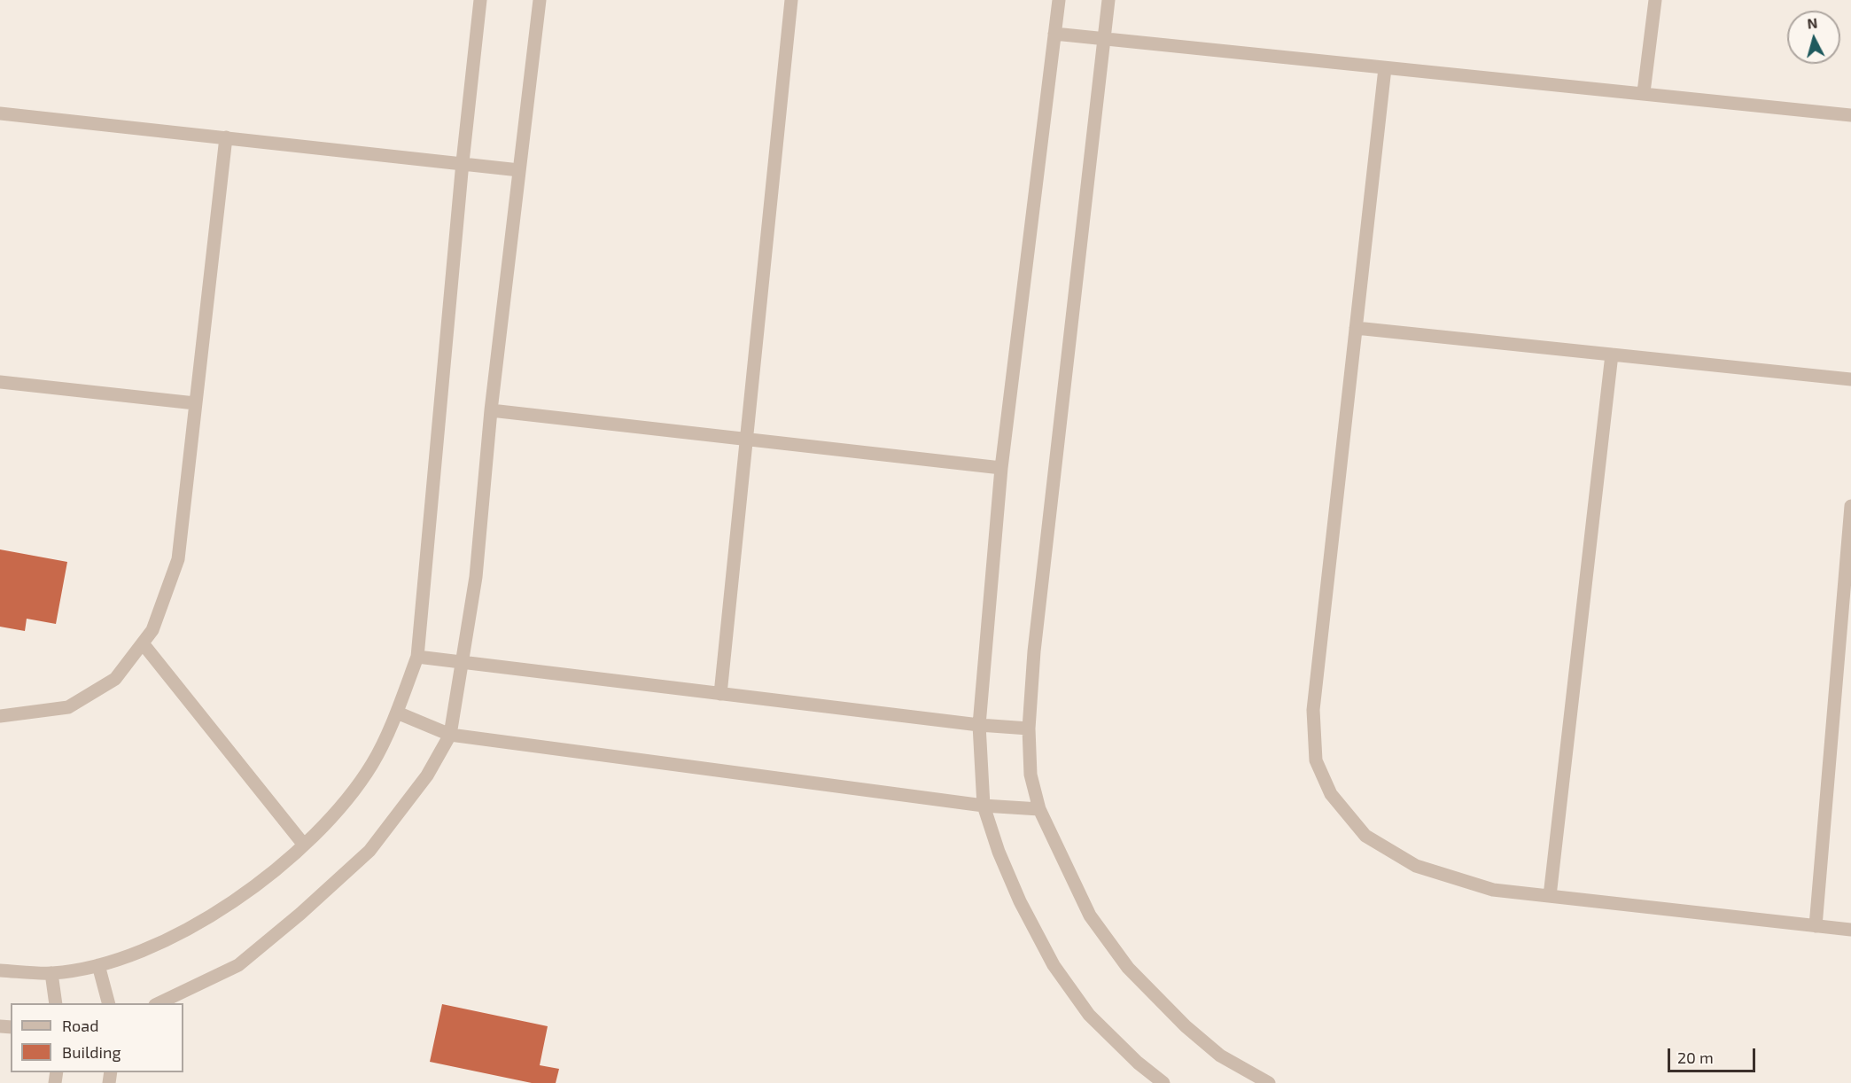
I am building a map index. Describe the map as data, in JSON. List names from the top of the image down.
{
  "legend": ["Road", "Building"],
  "scale_bar": "20 m",
  "north": "top"
}
